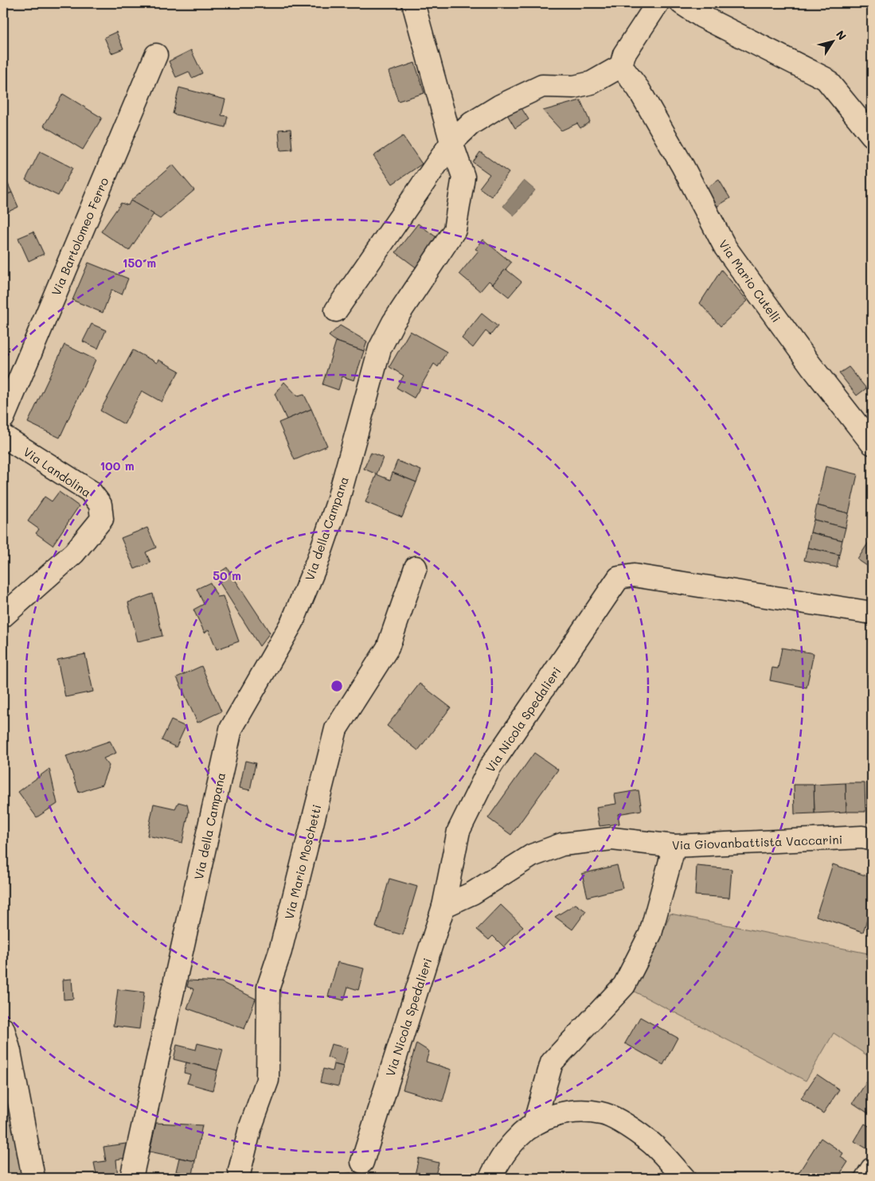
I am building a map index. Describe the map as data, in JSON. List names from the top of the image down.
{
  "streets": {
    "street": [
      "Via Bartolomeo Ferro",
      "Via Mario Cutelli",
      "Via Landolina",
      "Via della Campana",
      "Via Nicola Spedalieri",
      "Via Giovanbattista Vaccarini",
      "Via Mario Moschetti"
    ]
  },
  "crossings": [
    ["Via Nicola Spedalieri", "Via Giovanbattista Vaccarini"]
  ],
  "north": "top right",
  "rings": ["150 m", "100 m", "50 m"]
}
